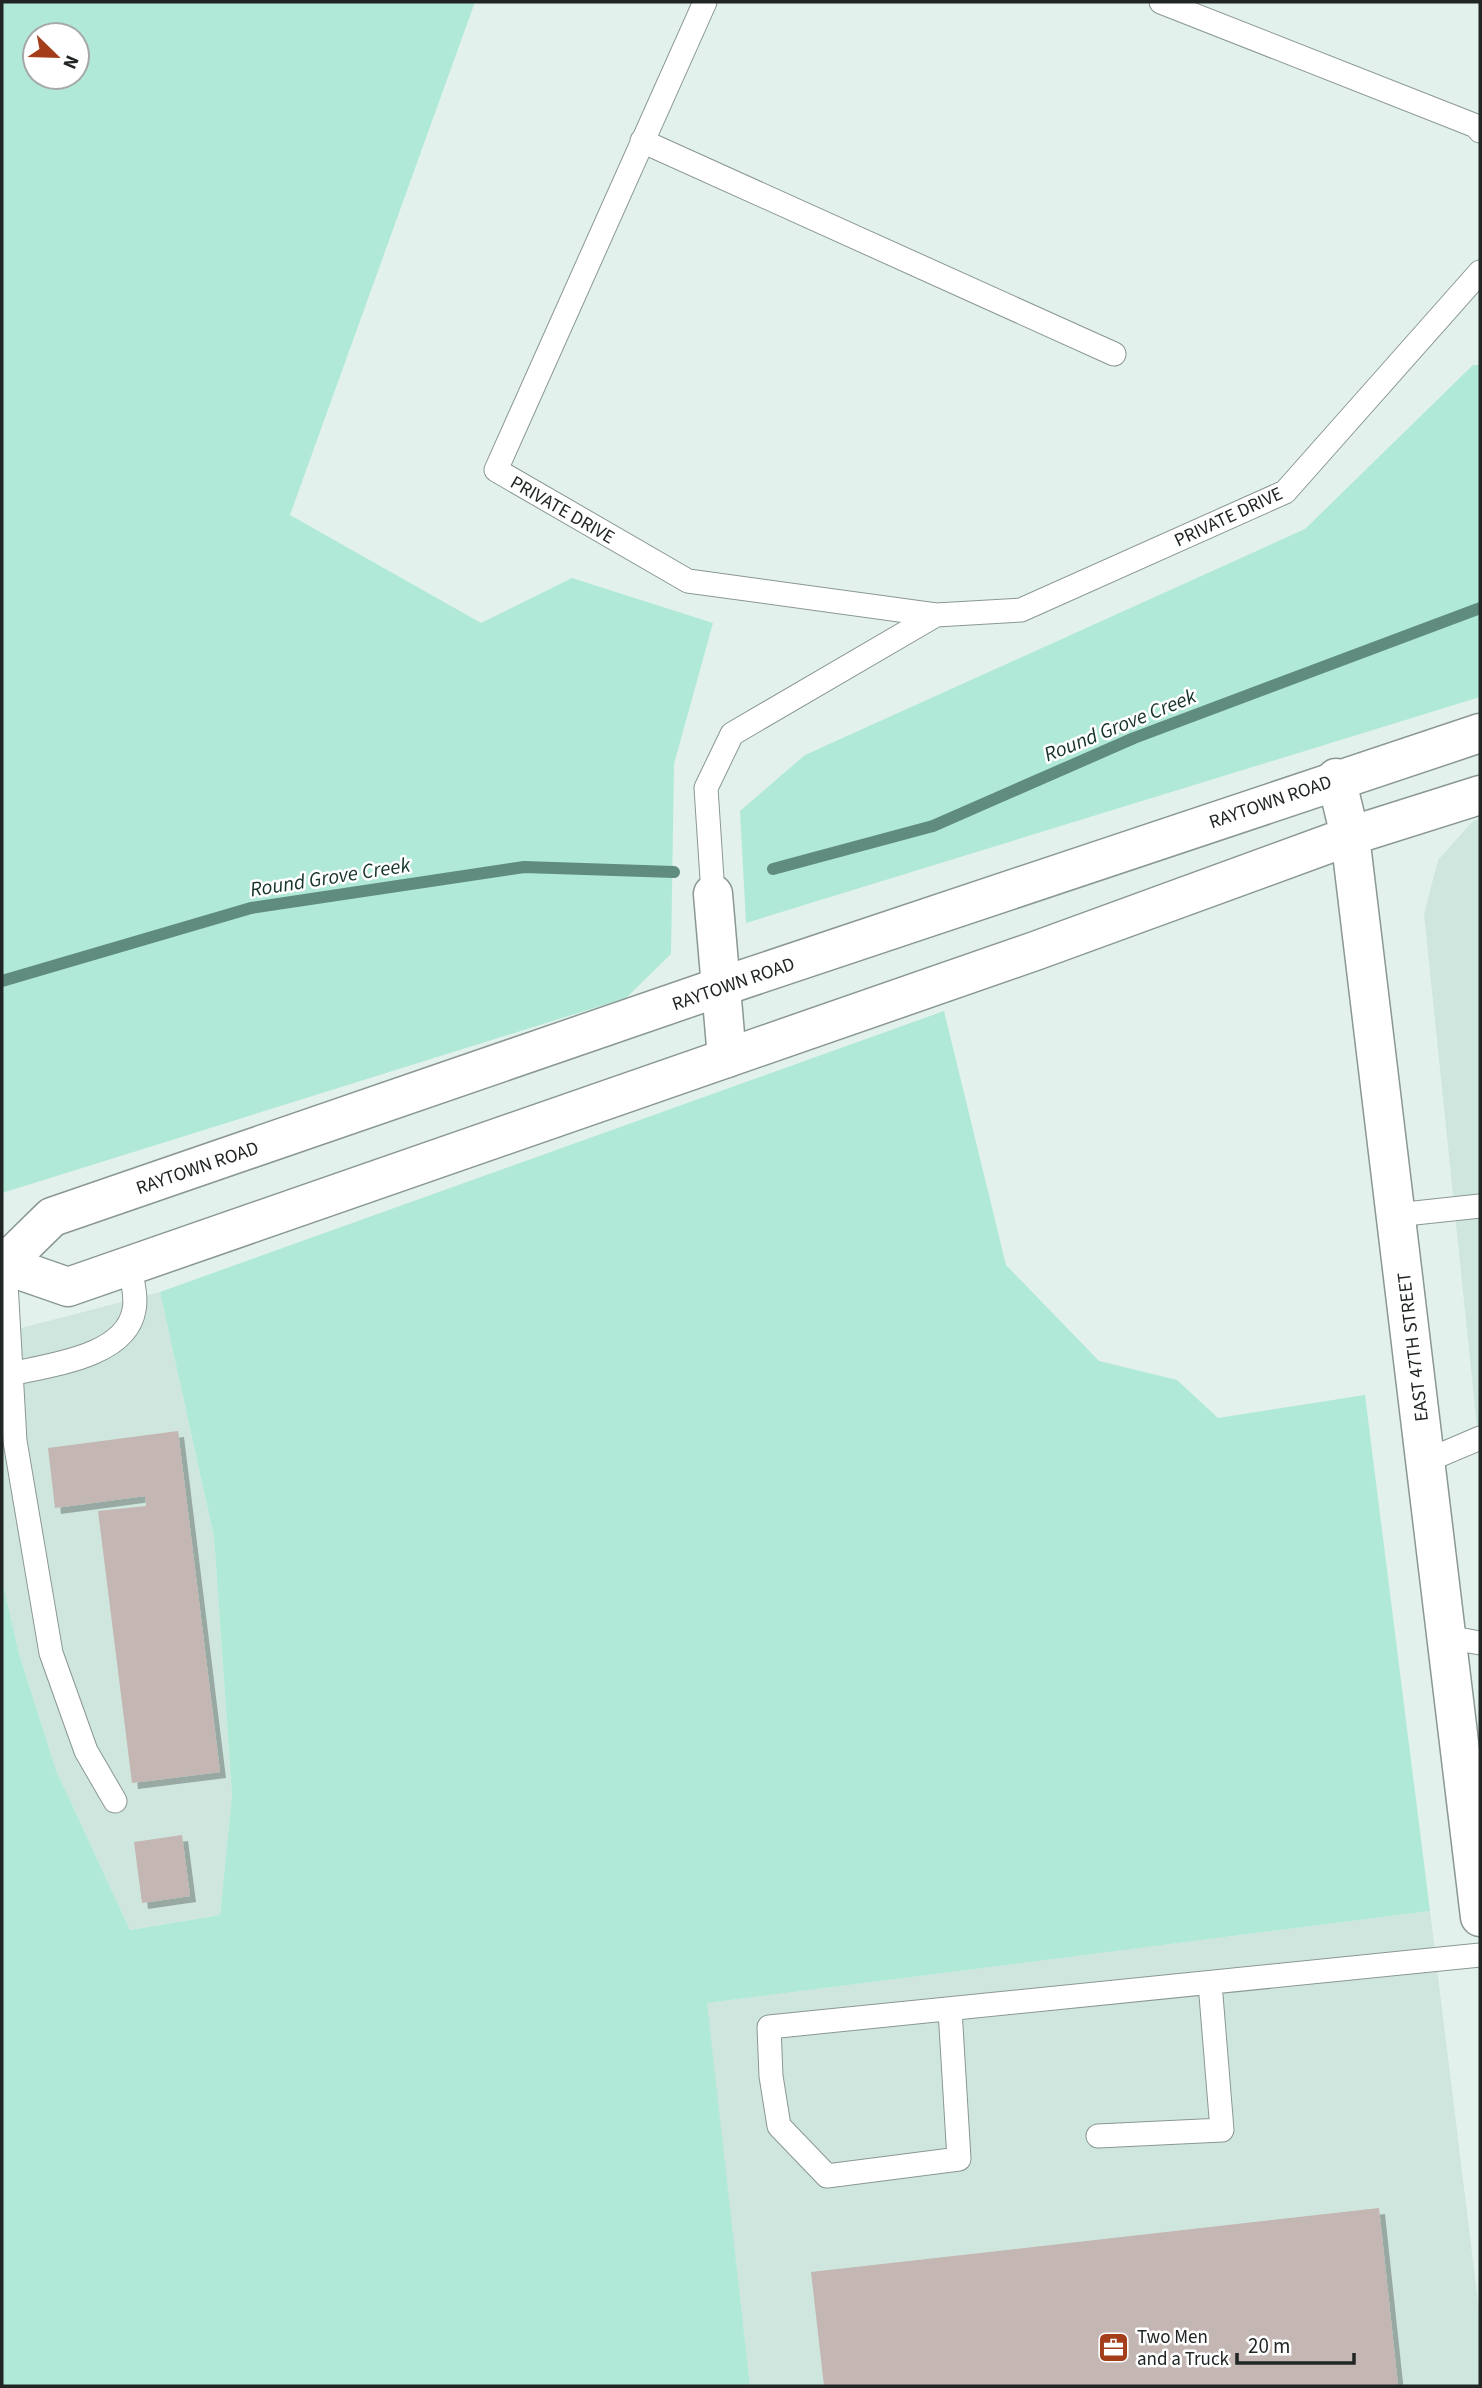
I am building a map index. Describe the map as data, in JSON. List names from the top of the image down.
{
  "streets": {
    "main road": ["RAYTOWN ROAD", "EAST 47TH STREET"],
    "lane": ["PRIVATE DRIVE"]
  },
  "crossings": [
    ["RAYTOWN ROAD", "EAST 47TH STREET"]
  ],
  "water": ["Round Grove Creek"],
  "places": {
    "office": ["Two Men and a Truck"]
  },
  "scale_bar": "20 m",
  "north": "bottom right"
}
